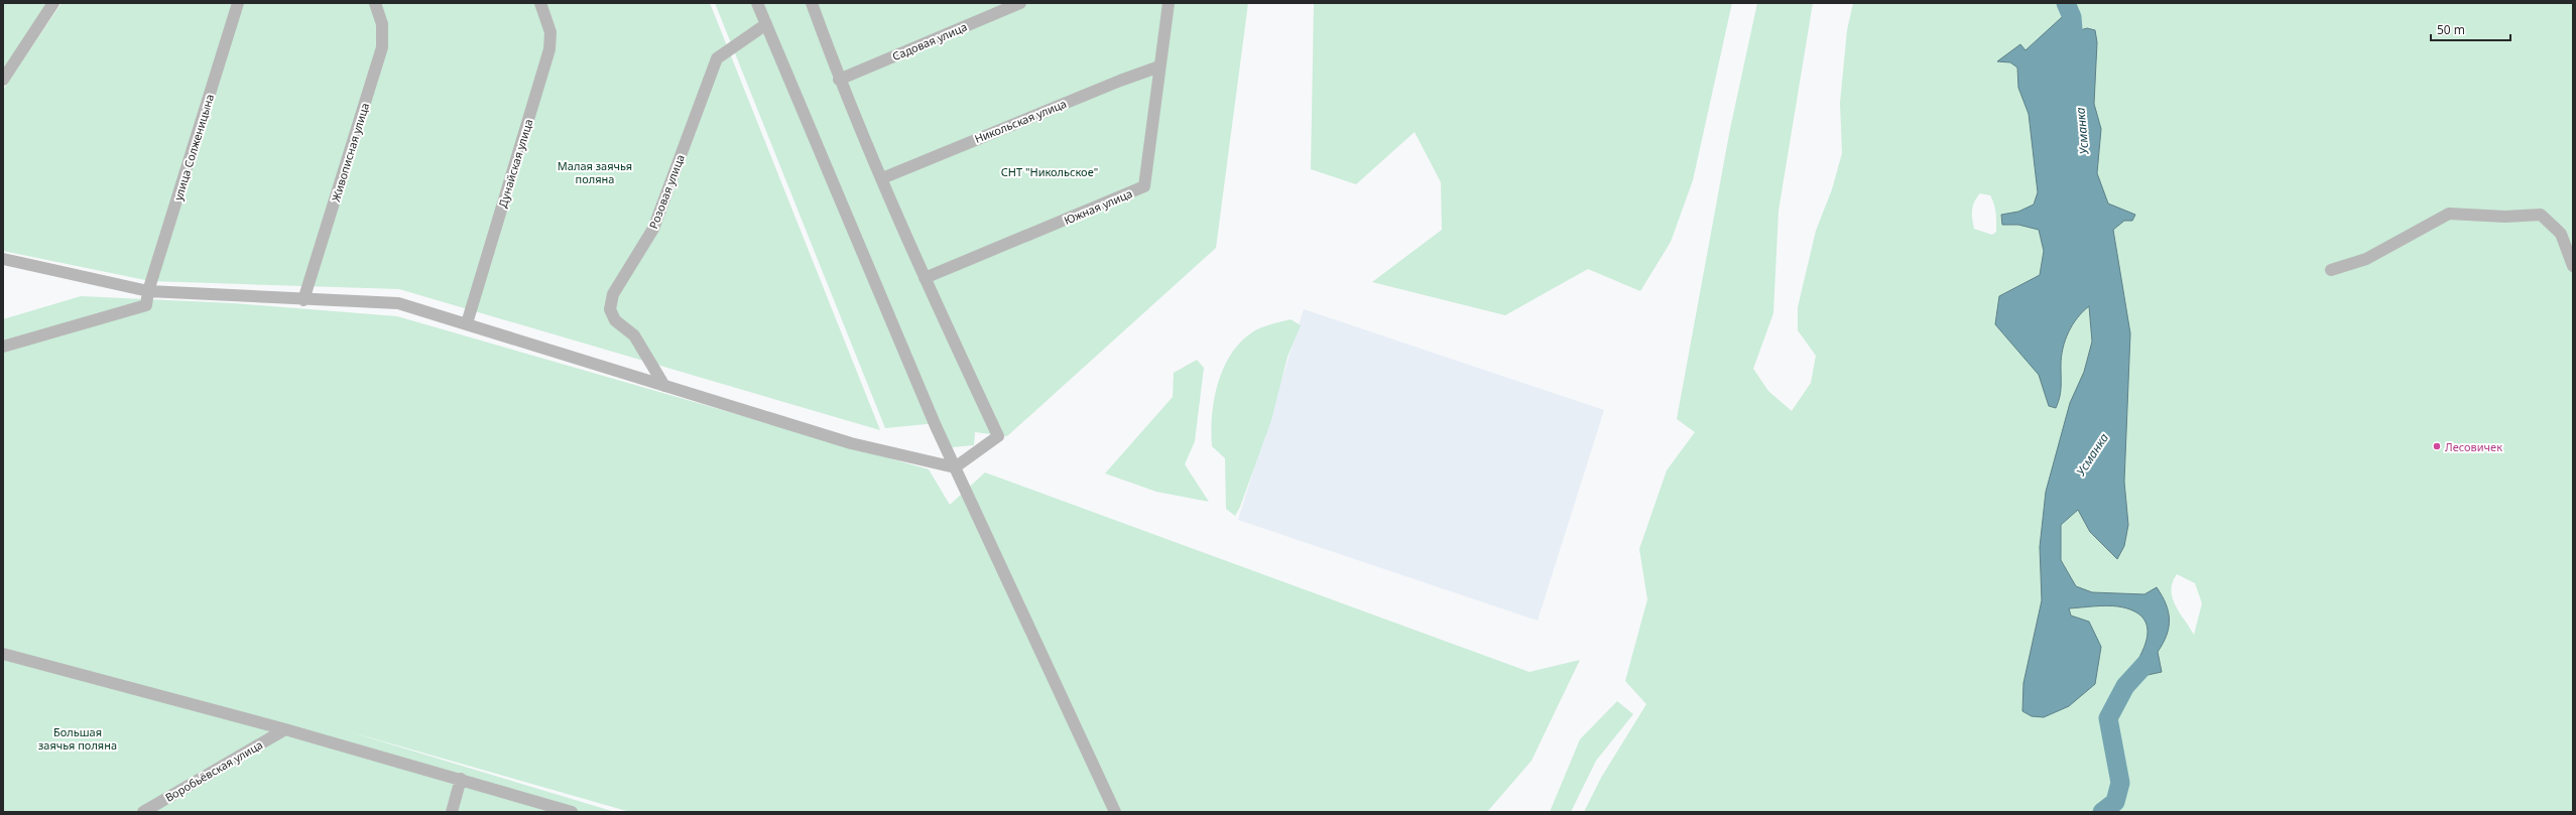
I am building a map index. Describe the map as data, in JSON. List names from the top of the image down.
{
  "streets": {
    "street": [
      "Садовая улица",
      "Никольская улица",
      "улица Солженицына",
      "Живописная улица",
      "Дунайская улица",
      "Розовая улица",
      "Южная улица",
      "Воробьёвская улица"
    ]
  },
  "crossings": [
    ["Никольская улица", "Южная улица"]
  ],
  "water": ["Усманка"],
  "parks": ["Малая заячья поляна", "СНТ \"Никольское\"", "Большая заячья поляна"],
  "places": ["Лесовичек"],
  "scale_bar": "50 m"
}
